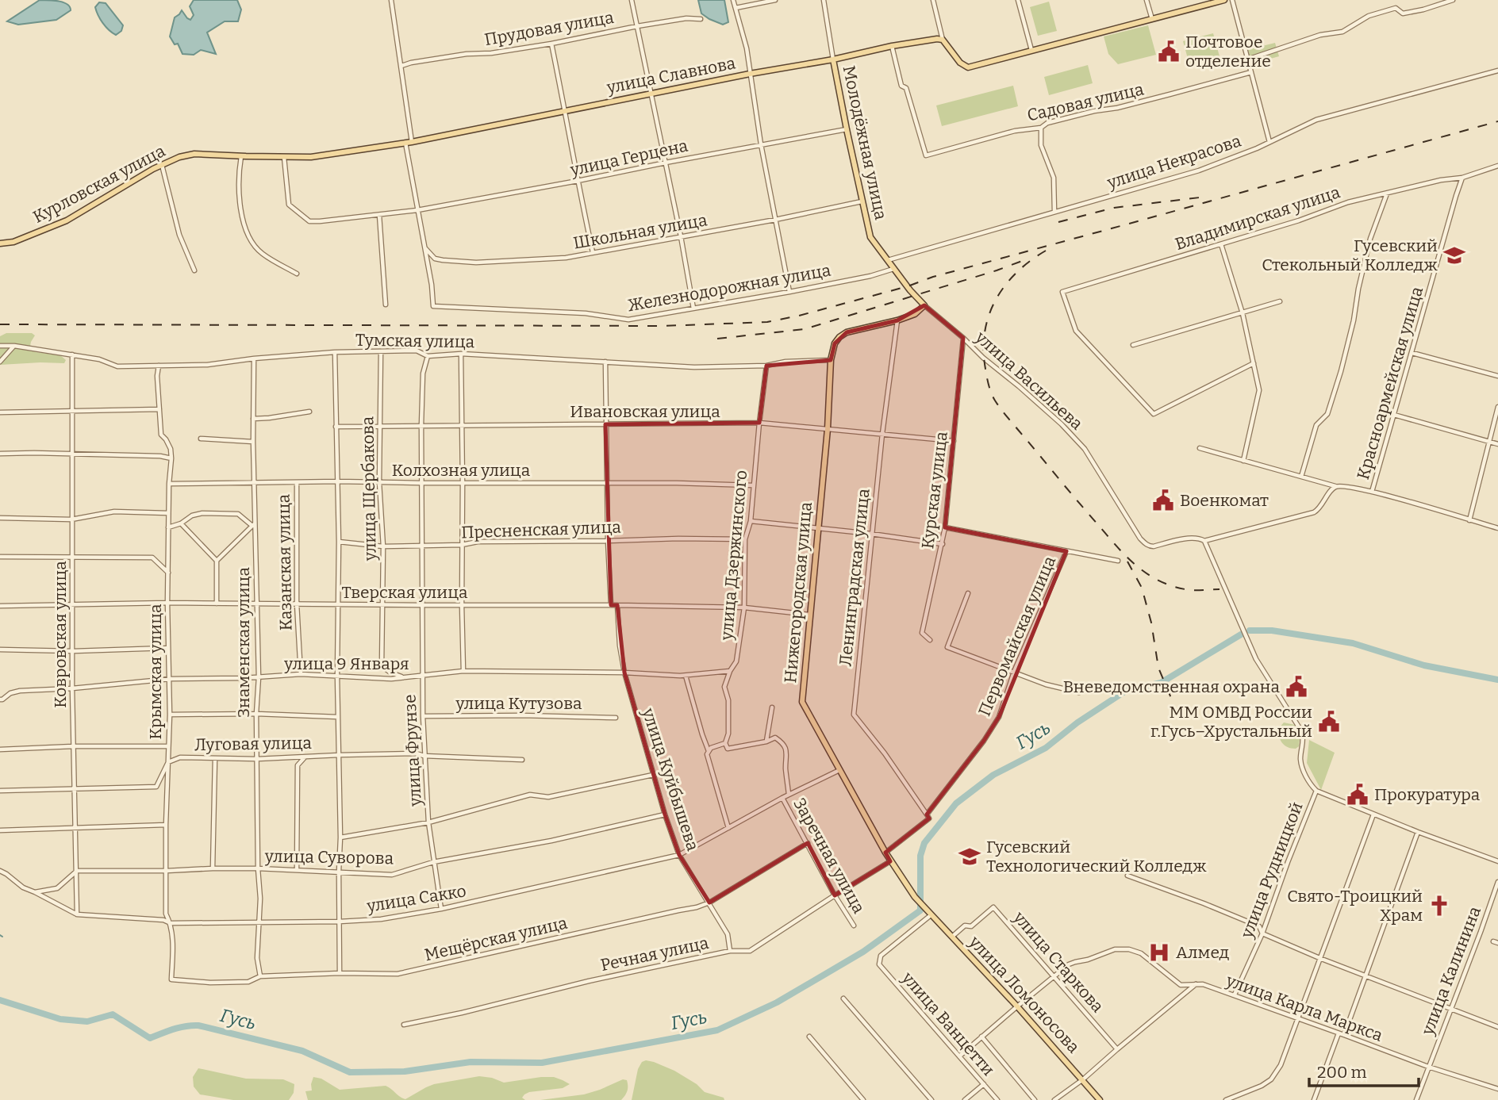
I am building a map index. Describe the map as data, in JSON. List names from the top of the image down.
{
  "streets": {
    "main road": [
      "улица Славнова",
      "Молодёжная улица",
      "Курловская улица",
      "Нижегородская улица",
      "улица Ломоносова"
    ],
    "street": [
      "Прудовая улица",
      "Садовая улица",
      "улица Герцена",
      "улица Некрасова",
      "Владимирская улица",
      "Школьная улица",
      "Железнодорожная улица",
      "Тумская улица",
      "улица Васильева",
      "Красноармейская улица",
      "Ивановская улица",
      "Колхозная улица",
      "улица Щербакова",
      "Курская улица",
      "Пресненская улица",
      "улица Дзержинского",
      "Казанская улица",
      "Ленинградская улица",
      "Тверская улица",
      "Ковровская улица",
      "Первомайская улица",
      "Знаменская улица",
      "улица 9 Января",
      "Крымская улица",
      "улица Кутузова",
      "Луговая улица",
      "улица Фрунзе",
      "улица Куйбышева",
      "Заречная улица",
      "улица Суворова",
      "улица Рудницкой",
      "улица Сакко",
      "Мещёрская улица",
      "Речная улица",
      "улица Старкова",
      "улица Калинина",
      "улица Карла Маркса",
      "улица Ванцетти"
    ]
  },
  "crossings": [
    ["улица Славнова", "Садовая улица"],
    ["улица Славнова", "Молодёжная улица"],
    ["улица Славнова", "Курловская улица"],
    ["Молодёжная улица", "улица Герцена"],
    ["Молодёжная улица", "улица Некрасова"],
    ["Молодёжная улица", "Школьная улица"],
    ["Молодёжная улица", "Железнодорожная улица"],
    ["Молодёжная улица", "улица Васильева"],
    ["Молодёжная улица", "Нижегородская улица"],
    ["улица Герцена", "Курловская улица"],
    ["Владимирская улица", "Красноармейская улица"],
    ["Школьная улица", "Железнодорожная улица"],
    ["Тумская улица", "улица Щербакова"],
    ["Тумская улица", "улица Дзержинского"],
    ["Тумская улица", "Нижегородская улица"],
    ["Тумская улица", "Ковровская улица"],
    ["Тумская улица", "Знаменская улица"],
    ["Тумская улица", "Крымская улица"],
    ["Тумская улица", "улица Фрунзе"],
    ["улица Васильева", "Курская улица"],
    ["улица Васильева", "Нижегородская улица"],
    ["улица Васильева", "улица Рудницкой"],
    ["Ивановская улица", "улица Щербакова"],
    ["Ивановская улица", "Курская улица"],
    ["Ивановская улица", "улица Дзержинского"],
    ["Ивановская улица", "Ленинградская улица"],
    ["Ивановская улица", "Нижегородская улица"],
    ["Ивановская улица", "улица Фрунзе"],
    ["Колхозная улица", "улица Щербакова"],
    ["Колхозная улица", "улица Дзержинского"],
    ["Колхозная улица", "Казанская улица"],
    ["Колхозная улица", "Знаменская улица"],
    ["Колхозная улица", "Крымская улица"],
    ["Колхозная улица", "улица Фрунзе"],
    ["улица Щербакова", "Пресненская улица"],
    ["улица Щербакова", "Тверская улица"],
    ["улица Щербакова", "улица 9 Января"],
    ["Пресненская улица", "улица Дзержинского"],
    ["Пресненская улица", "улица Фрунзе"],
    ["улица Дзержинского", "Тверская улица"],
    ["улица Дзержинского", "улица 9 Января"],
    ["Казанская улица", "Тверская улица"],
    ["Казанская улица", "улица 9 Января"],
    ["Ленинградская улица", "Нижегородская улица"],
    ["Ленинградская улица", "Первомайская улица"],
    ["Тверская улица", "Нижегородская улица"],
    ["Тверская улица", "Ковровская улица"],
    ["Тверская улица", "Знаменская улица"],
    ["Тверская улица", "Крымская улица"],
    ["Тверская улица", "улица Фрунзе"],
    ["Тверская улица", "улица Куйбышева"],
    ["Нижегородская улица", "Первомайская улица"],
    ["Нижегородская улица", "улица Сакко"],
    ["Нижегородская улица", "Речная улица"],
    ["Нижегородская улица", "улица Ломоносова"],
    ["Ковровская улица", "улица 9 Января"],
    ["Ковровская улица", "улица Суворова"],
    ["Ковровская улица", "улица Сакко"],
    ["Знаменская улица", "улица 9 Января"],
    ["Знаменская улица", "Луговая улица"],
    ["Знаменская улица", "улица Суворова"],
    ["Знаменская улица", "улица Сакко"],
    ["Знаменская улица", "Мещёрская улица"],
    ["улица 9 Января", "Крымская улица"],
    ["улица 9 Января", "улица Фрунзе"],
    ["улица 9 Января", "улица Куйбышева"],
    ["Крымская улица", "Луговая улица"],
    ["Крымская улица", "улица Суворова"],
    ["Крымская улица", "улица Сакко"],
    ["Крымская улица", "Мещёрская улица"],
    ["улица Кутузова", "улица Фрунзе"],
    ["Луговая улица", "улица Фрунзе"],
    ["улица Фрунзе", "улица Суворова"],
    ["улица Фрунзе", "улица Сакко"],
    ["улица Куйбышева", "улица Суворова"],
    ["улица Куйбышева", "улица Сакко"],
    ["улица Куйбышева", "Мещёрская улица"],
    ["улица Куйбышева", "Речная улица"],
    ["Заречная улица", "улица Сакко"],
    ["Заречная улица", "Мещёрская улица"],
    ["Заречная улица", "Речная улица"],
    ["улица Рудницкой", "улица Карла Маркса"],
    ["улица Старкова", "улица Ломоносова"],
    ["улица Старкова", "улица Карла Маркса"],
    ["улица Калинина", "улица Карла Маркса"],
    ["улица Ломоносова", "улица Карла Маркса"],
    ["улица Ломоносова", "улица Ванцетти"],
    ["улица Карла Маркса", "улица Ванцетти"]
  ],
  "water": ["Гусь"],
  "places": {
    "public building": [
      "Почтовое отделение",
      "Военкомат",
      "Вневедомственная охрана",
      "ММ ОМВД России г.Гусь–Хрустальный",
      "Прокуратура"
    ],
    "school or university": ["Гусевский Стекольный Колледж", "Гусевский Технологический Колледж"],
    "church": ["Свято-Троицкий Храм"],
    "hospital": ["Алмед"]
  },
  "scale_bar": "200 m"
}
